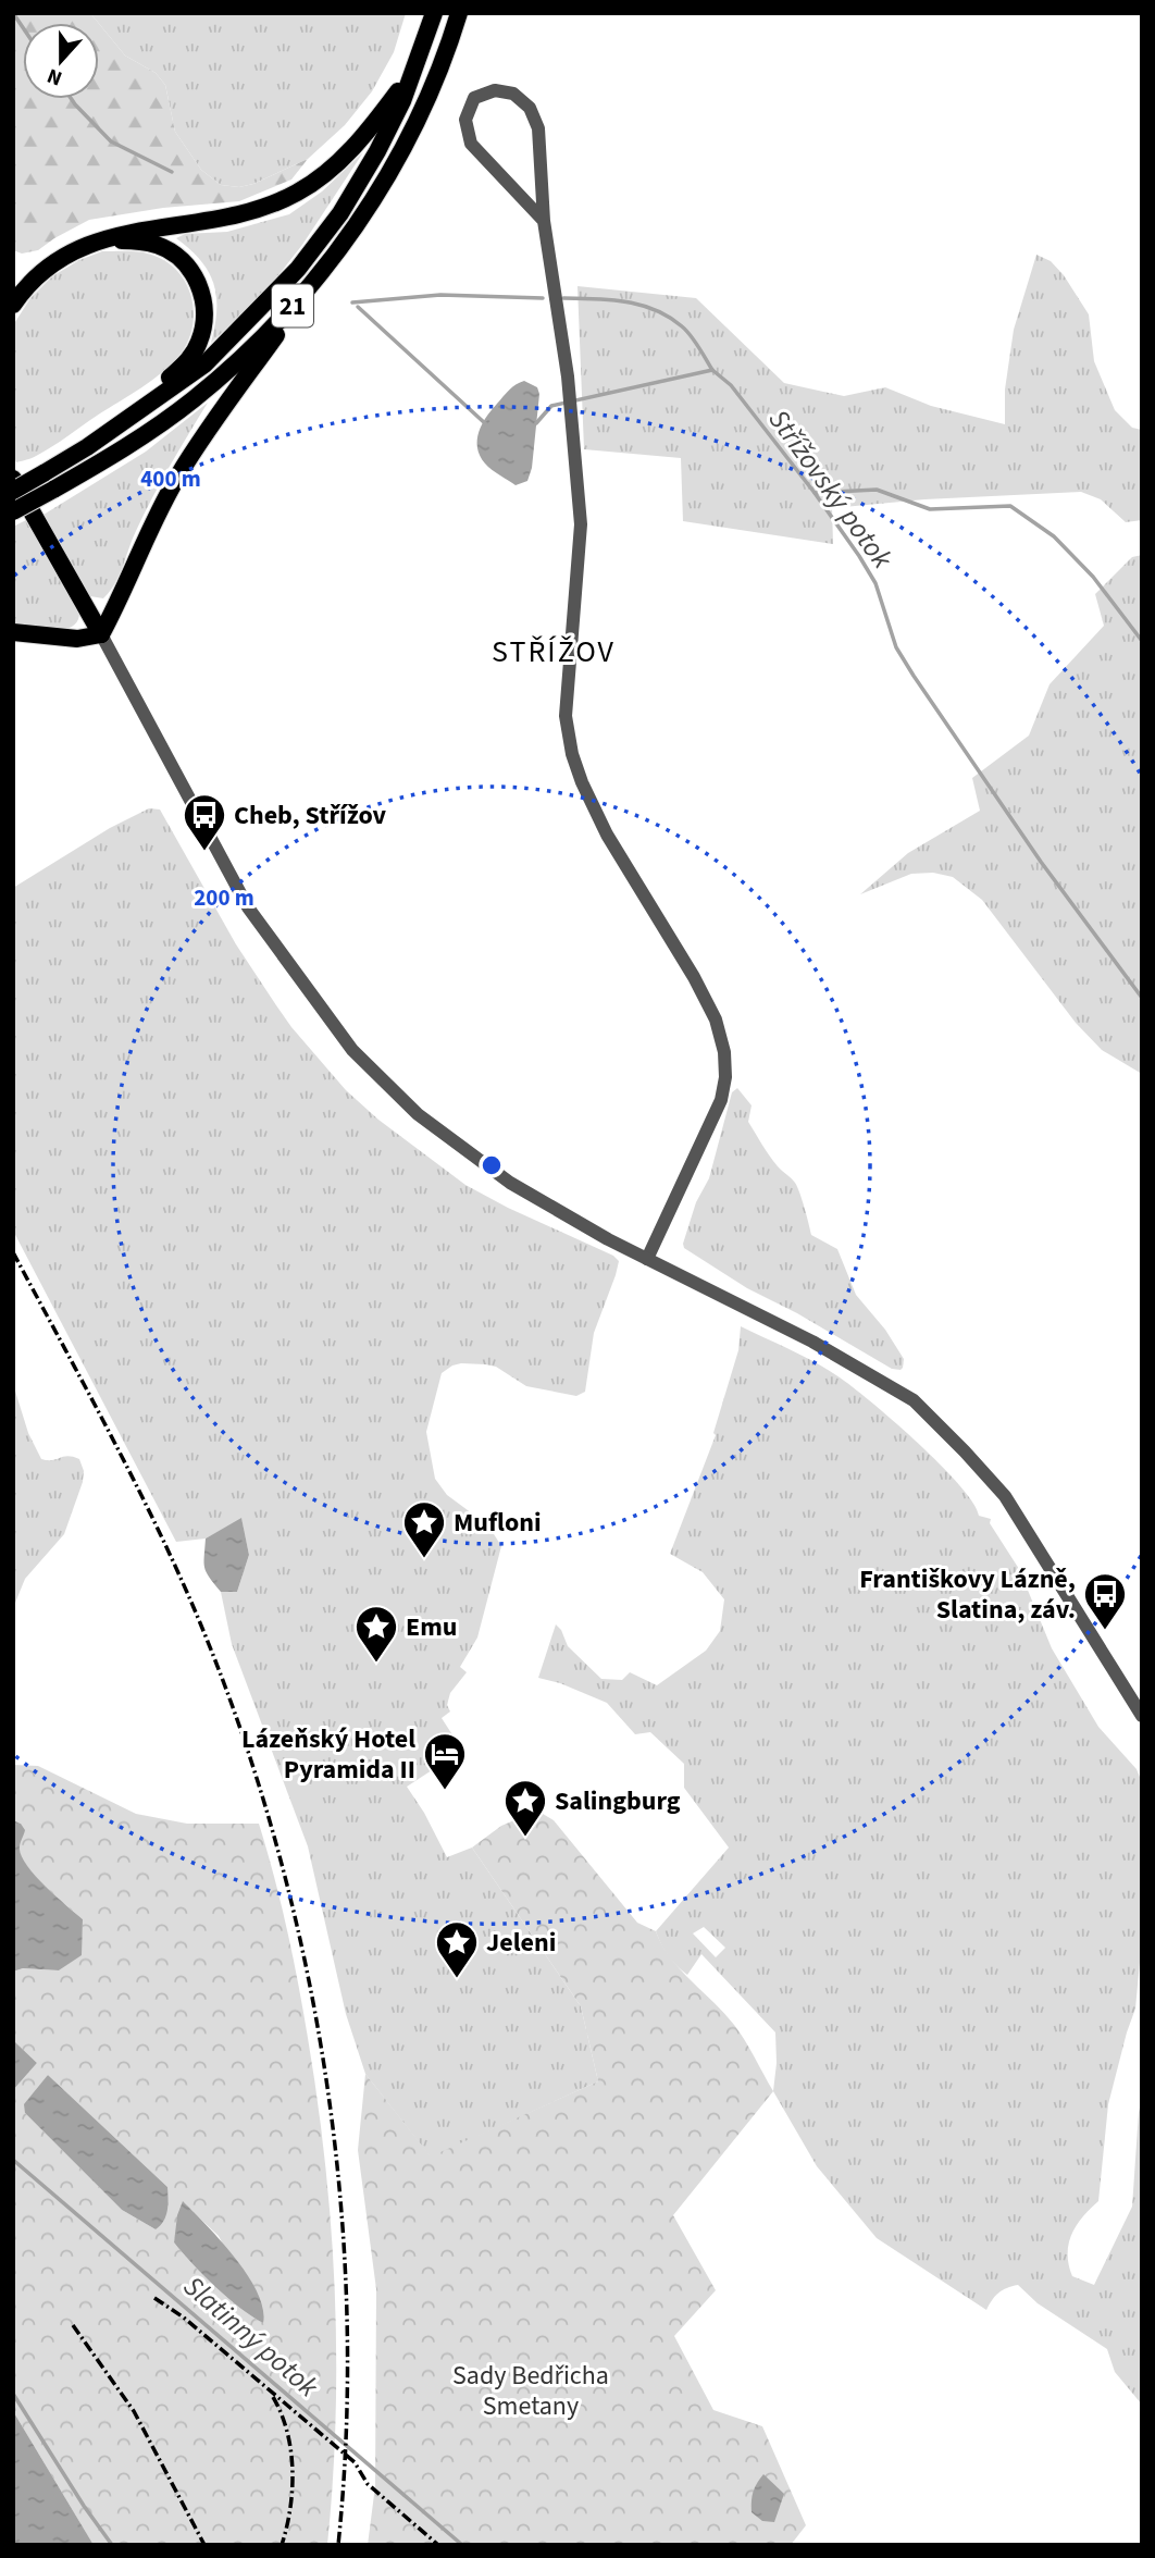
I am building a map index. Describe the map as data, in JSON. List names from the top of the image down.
{
  "streets": {
    "highway": ["21"]
  },
  "districts": ["STŘÍŽOV"],
  "water": ["Střížovský potok", "Slatinný potok"],
  "parks": ["Sady Bedřicha Smetany"],
  "places": {
    "bus stop": ["Cheb, Střížov", "Františkovy Lázně, Slatina, záv."],
    "place": [
      "Mufloni",
      "Emu",
      "Salingburg",
      "Jeleni"
    ],
    "hotel": ["Lázeňský Hotel Pyramida II"]
  },
  "north": "bottom",
  "rings": ["400 m", "200 m"]
}
